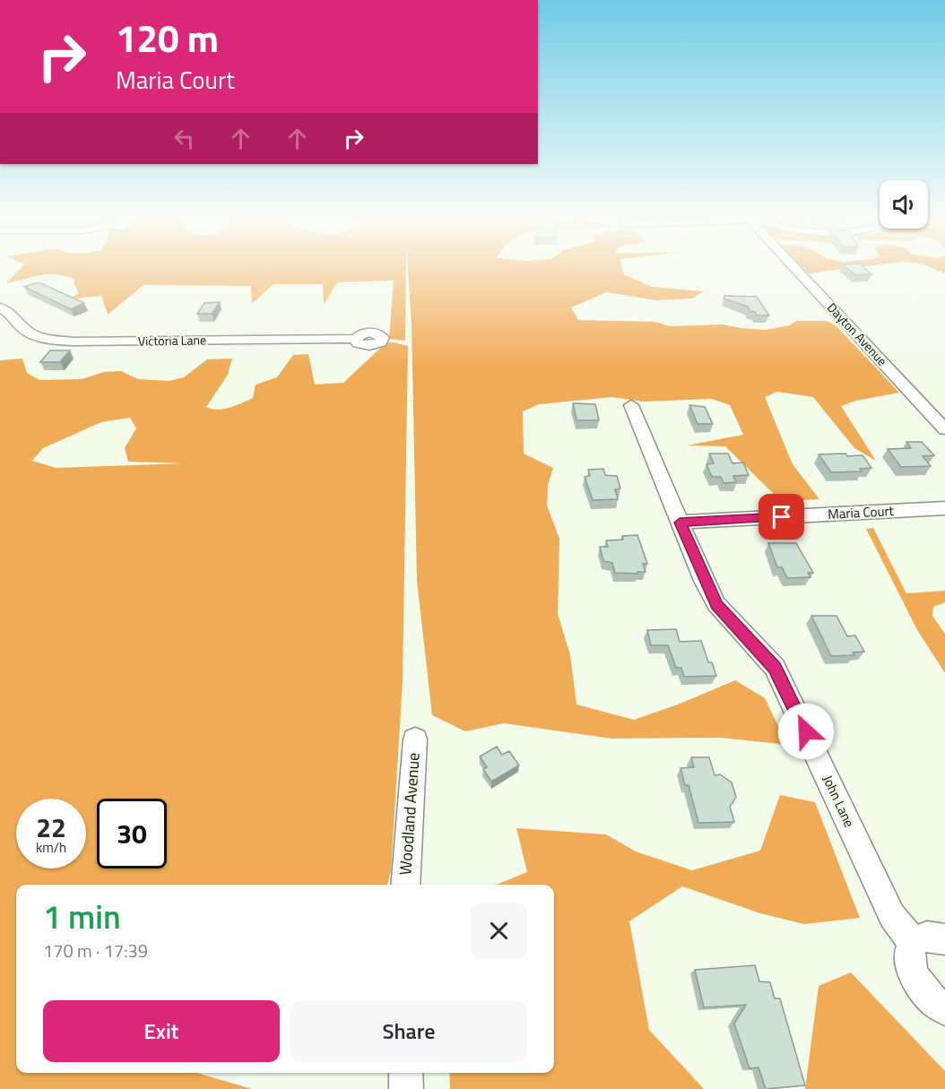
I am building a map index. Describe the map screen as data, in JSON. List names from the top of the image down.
{
  "streets": {
    "street": [
      "Dayton Avenue",
      "Victoria Lane",
      "Maria Court",
      "John Lane",
      "Woodland Avenue"
    ]
  },
  "crossings": [
    ["Maria Court", "John Lane"]
  ],
  "page": {
    "turn": ["120 m", "Maria Court"],
    "speed": "22 km/h",
    "limit": "30",
    "heading": ["1 min", "170 m · 17:39"],
    "buttons": ["Exit", "Share"]
  }
}
